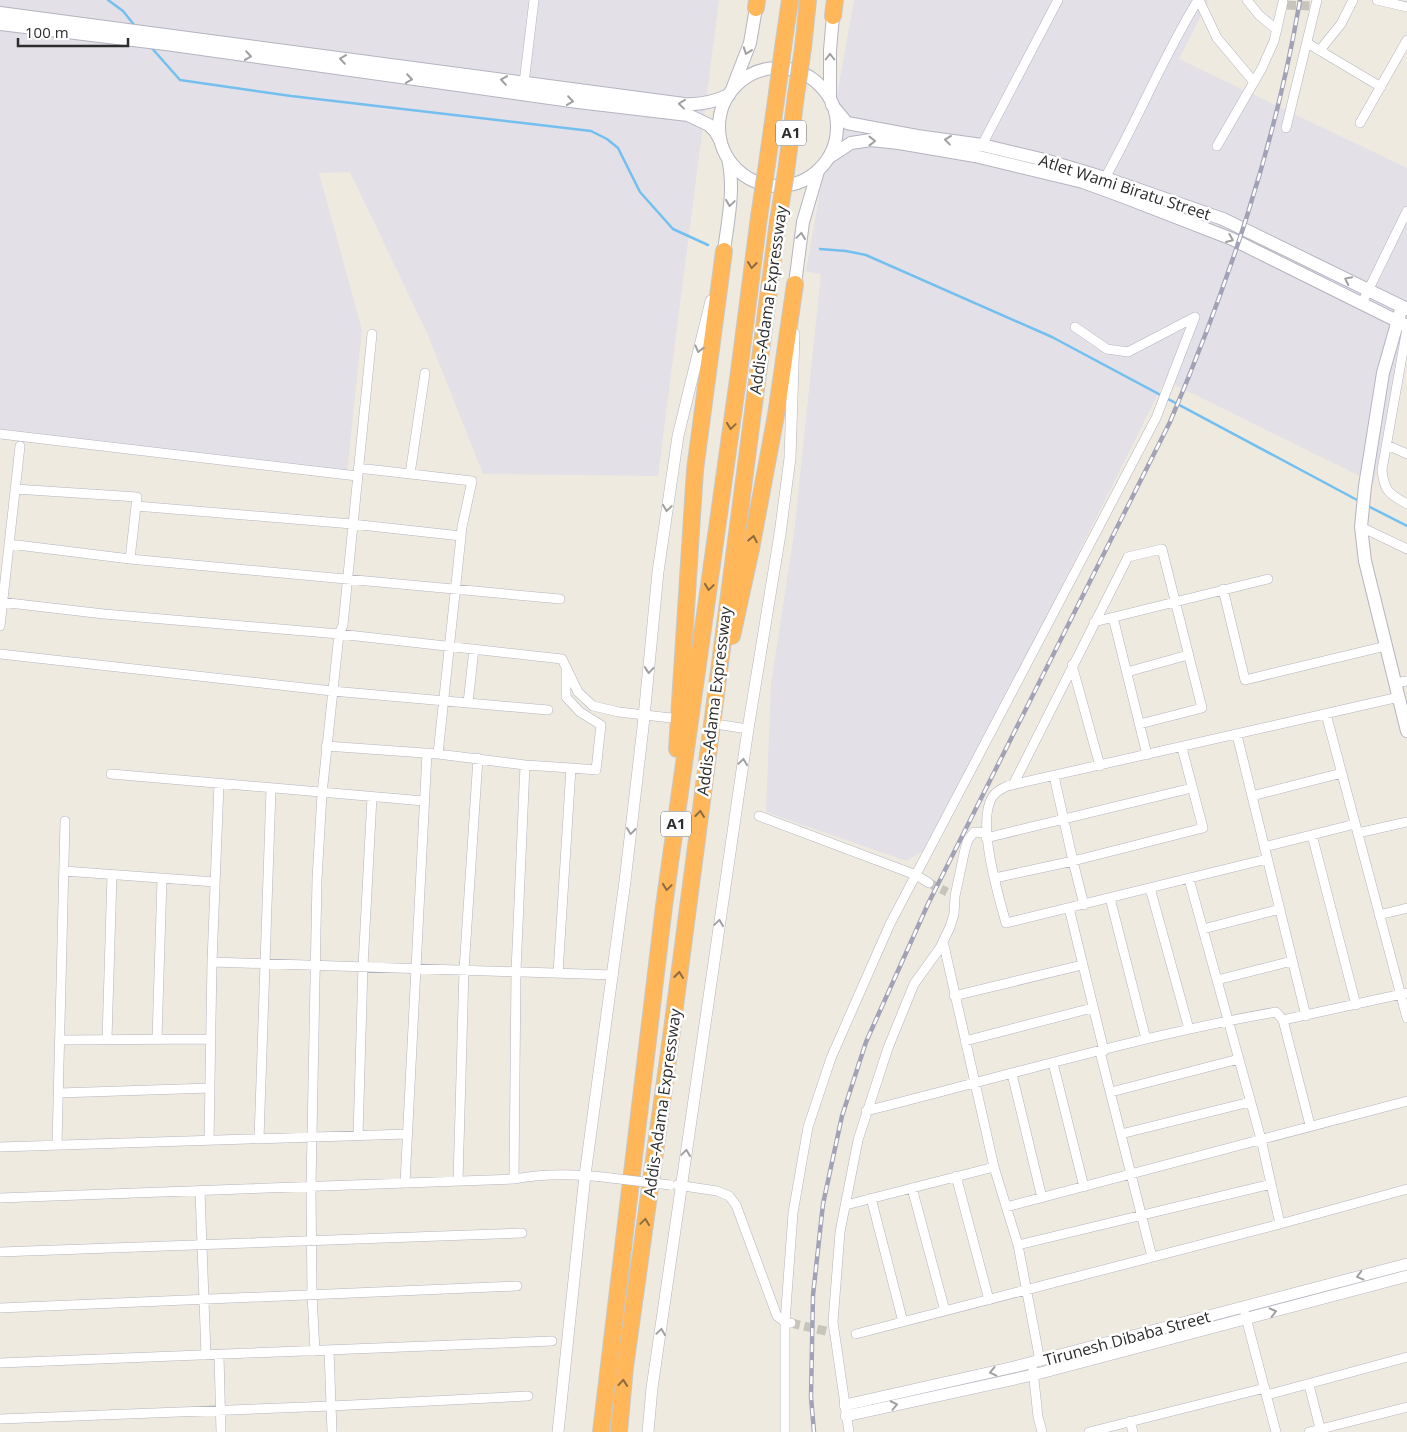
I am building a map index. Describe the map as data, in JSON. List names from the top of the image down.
{
  "streets": {
    "highway": ["A1", "Addis-Adama Expressway"],
    "main road": ["Atlet Wami Biratu Street"],
    "street": ["Tirunesh Dibaba Street"]
  },
  "scale_bar": "100 m"
}
